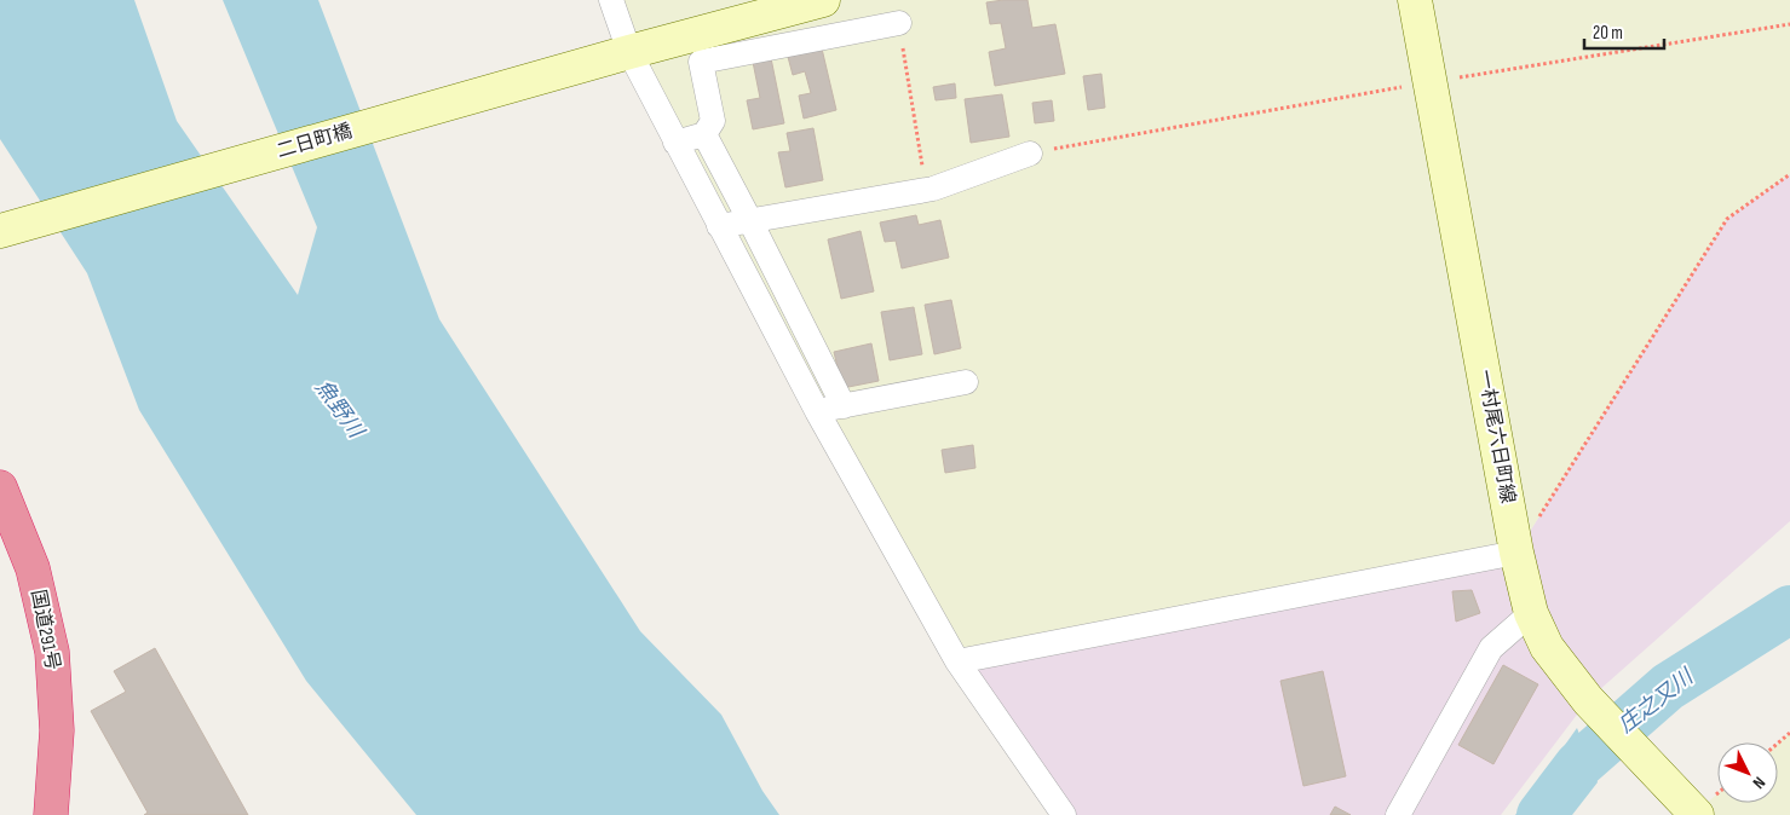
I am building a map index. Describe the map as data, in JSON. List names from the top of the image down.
{
  "streets": {
    "highway": ["国道291号"],
    "main road": ["二日町橋", "一村尾六日町線"]
  },
  "water": ["魚野川", "庄之又川"],
  "scale_bar": "20 m",
  "north": "bottom right"
}
